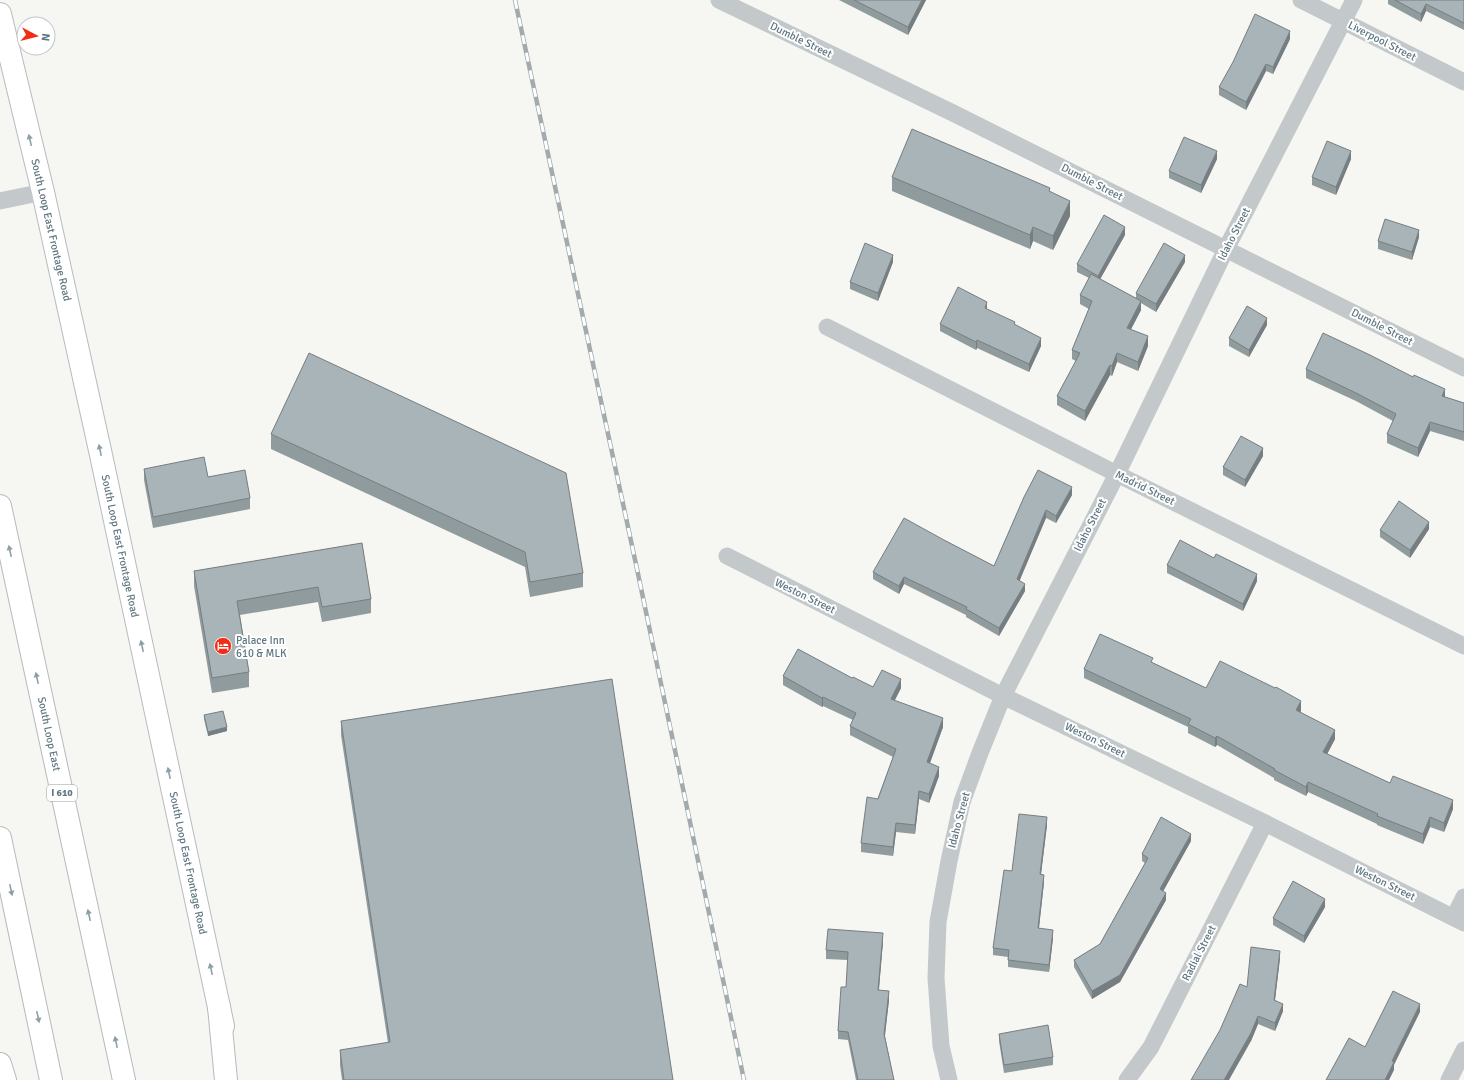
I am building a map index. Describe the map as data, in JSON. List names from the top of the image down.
{
  "streets": {
    "main road": ["South Loop East Frontage Road", "South Loop East", "I 610"],
    "street": [
      "Dumble Street",
      "Liverpool Street",
      "Idaho Street",
      "Madrid Street",
      "Weston Street",
      "Radial Street"
    ]
  },
  "crossings": [
    ["Dumble Street", "Idaho Street"],
    ["Liverpool Street", "Idaho Street"],
    ["Idaho Street", "Madrid Street"],
    ["Idaho Street", "Weston Street"],
    ["Weston Street", "Radial Street"]
  ],
  "one_way": ["South Loop East Frontage Road"],
  "places": {
    "hotel": ["Palace Inn 610 & MLK"]
  },
  "north": "right"
}
